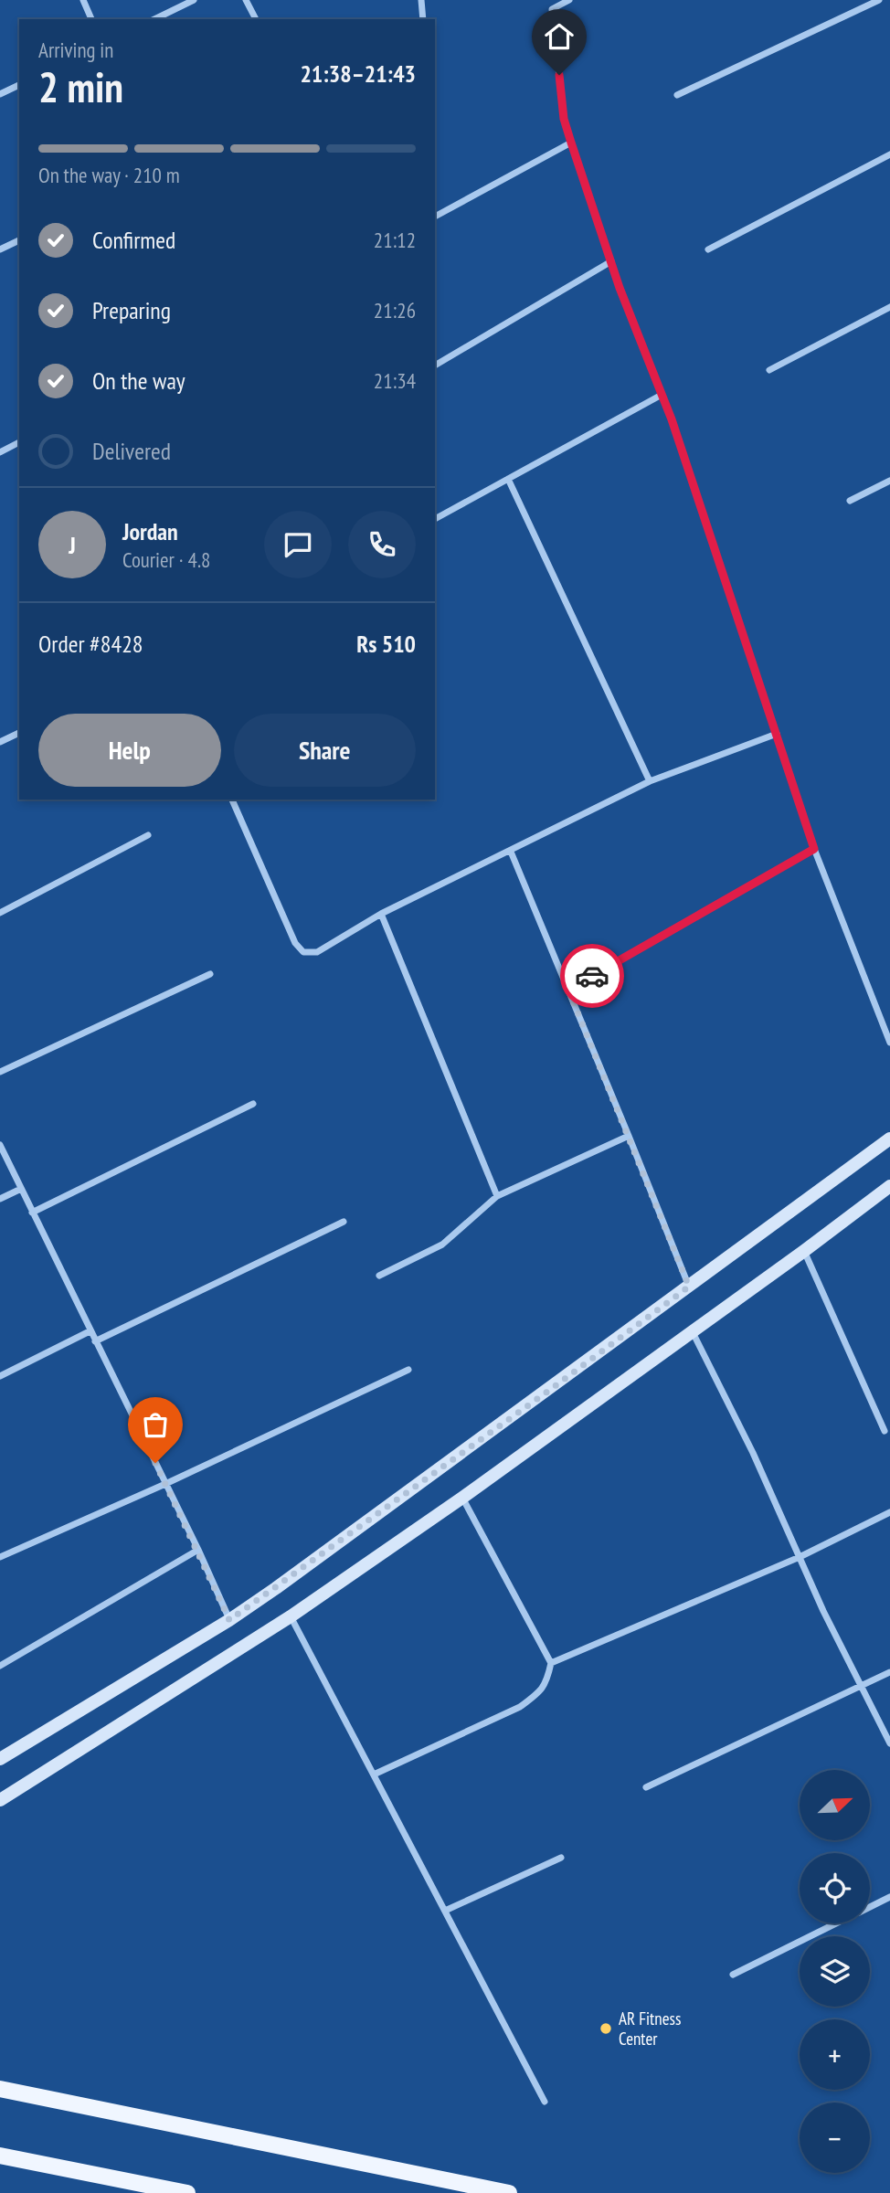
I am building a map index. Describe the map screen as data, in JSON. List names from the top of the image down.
{
  "places": ["AR Fitness Center"],
  "north": "top right",
  "page": {
    "heading": ["2 min", "Arriving in", "21:38–21:43"],
    "panel": [
      "Jordan",
      "Courier · 4.8",
      "Order #8428",
      "Rs 510"
    ],
    "bar": "On the way · 210 m",
    "list": [
      ["Confirmed", "21:12"],
      ["Preparing", "21:26"],
      ["On the way", "21:34"],
      "Delivered"
    ],
    "round": "J",
    "buttons": ["Help", "Share"],
    "map_buttons": ["+", "−"]
  }
}
